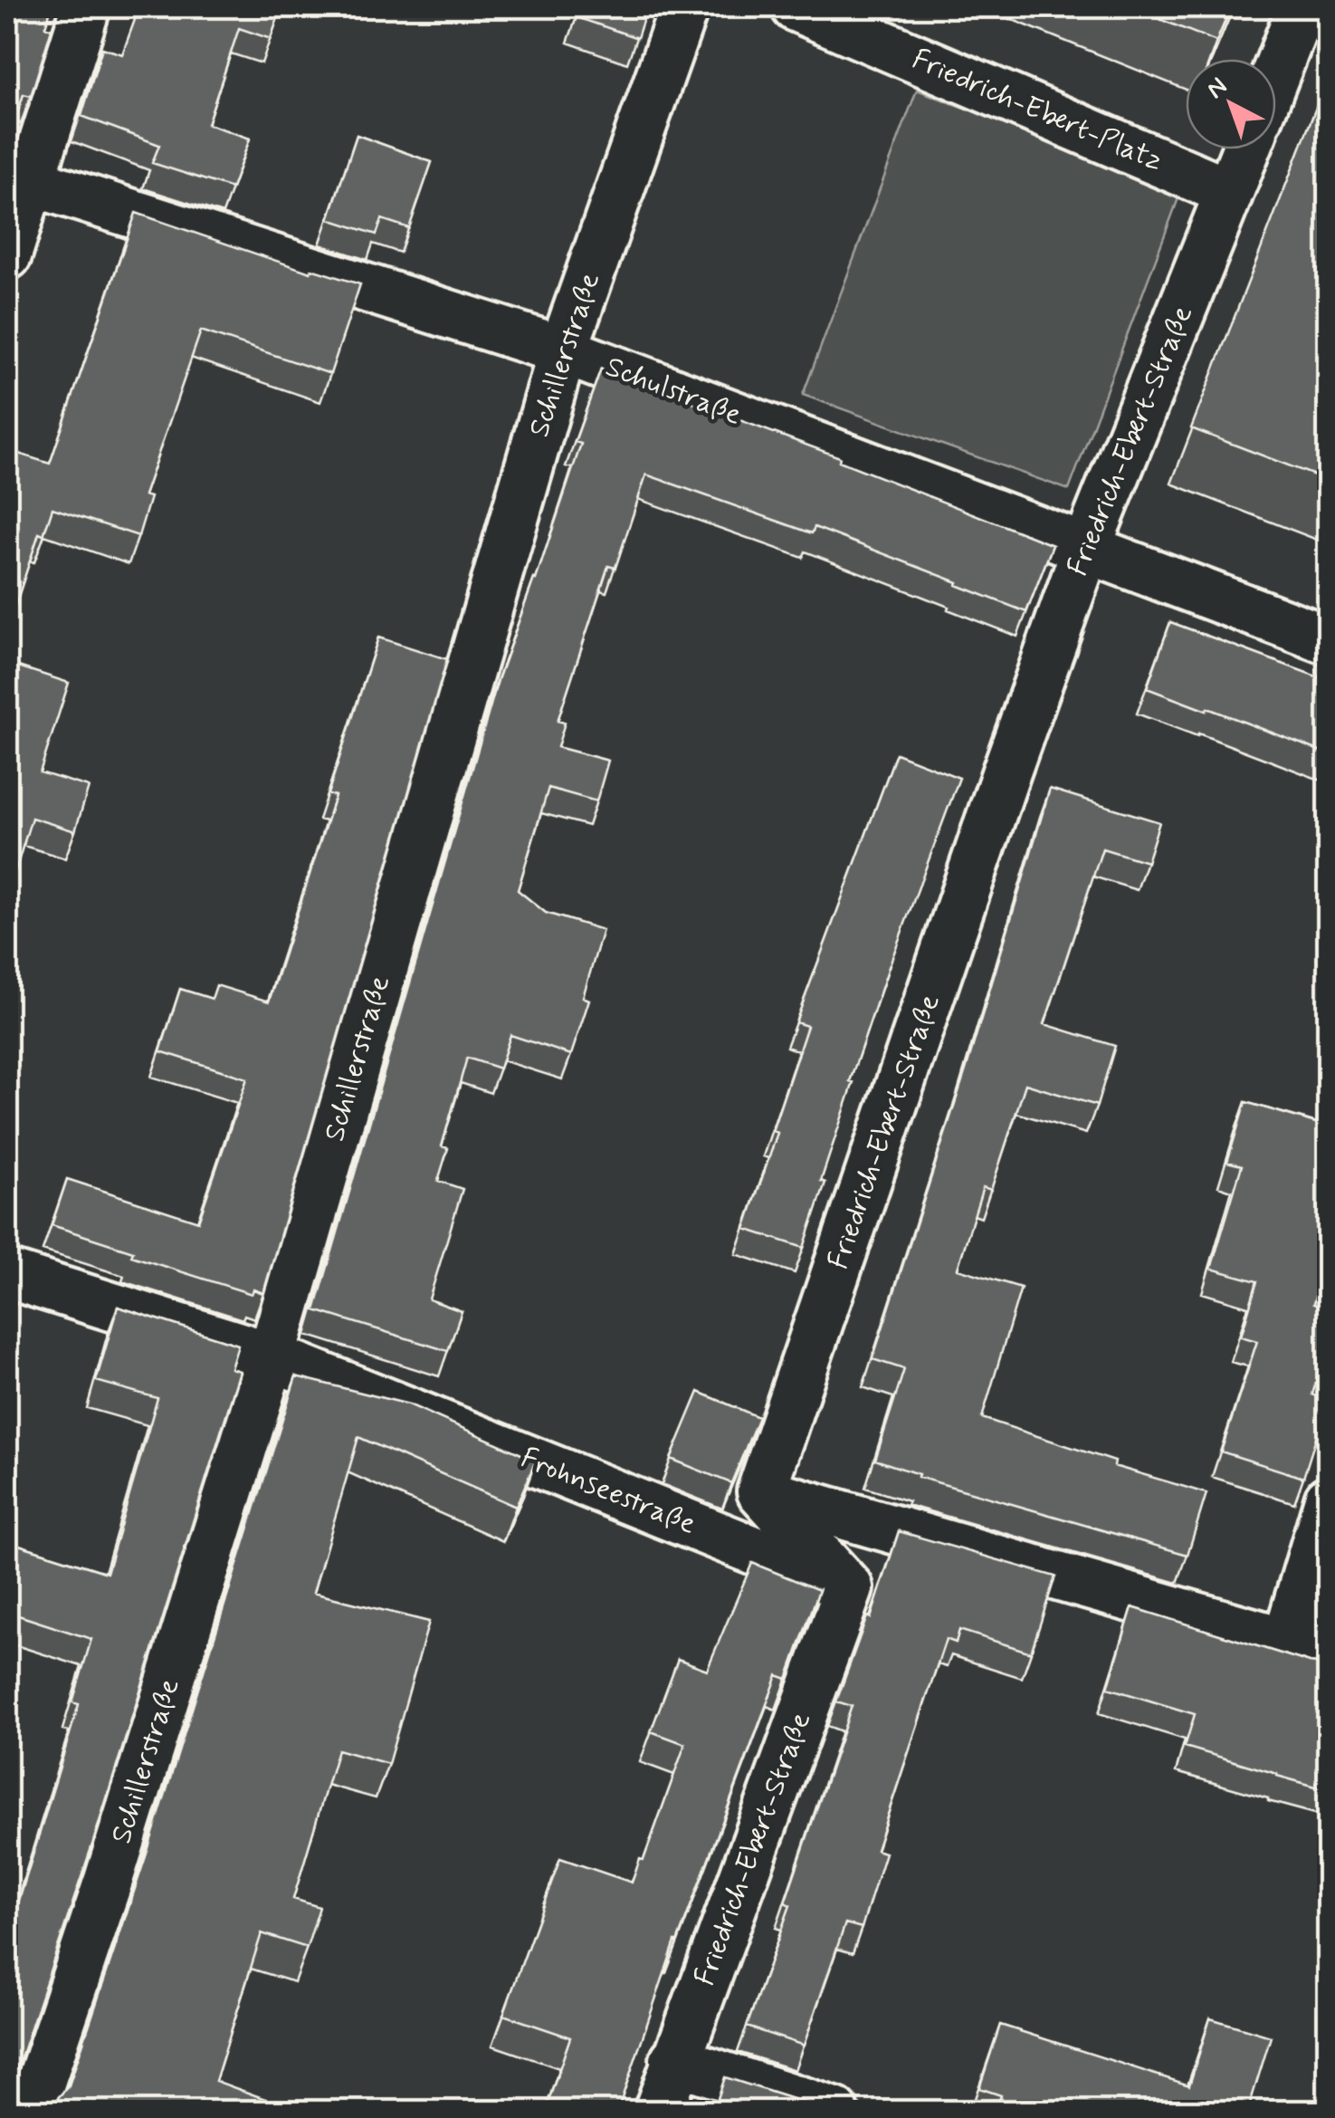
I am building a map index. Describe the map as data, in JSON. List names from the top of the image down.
{
  "streets": {
    "street": [
      "Friedrich-Ebert-Platz",
      "Schillerstraße",
      "Schulstraße",
      "Friedrich-Ebert-Straße",
      "Frohnseestraße"
    ]
  },
  "crossings": [
    ["Friedrich-Ebert-Platz", "Friedrich-Ebert-Straße"],
    ["Schillerstraße", "Schulstraße"],
    ["Schillerstraße", "Frohnseestraße"],
    ["Schulstraße", "Friedrich-Ebert-Straße"],
    ["Friedrich-Ebert-Straße", "Frohnseestraße"]
  ],
  "north": "top left"
}
